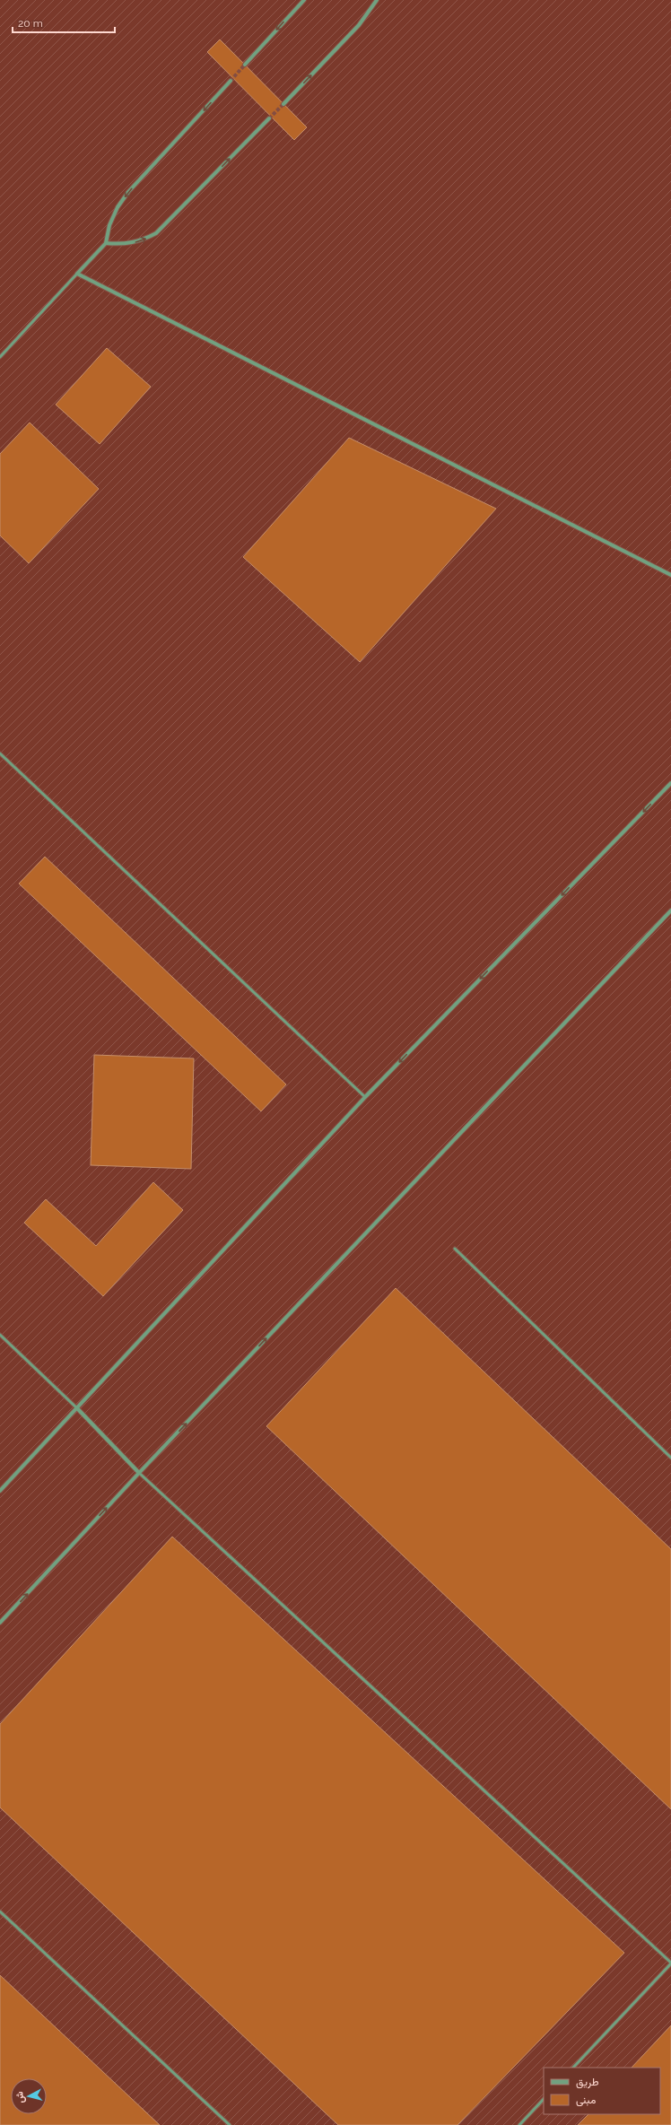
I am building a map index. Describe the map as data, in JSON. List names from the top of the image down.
{
  "legend": ["طريق", "مبنى"],
  "scale_bar": "20 m",
  "north": "left"
}
